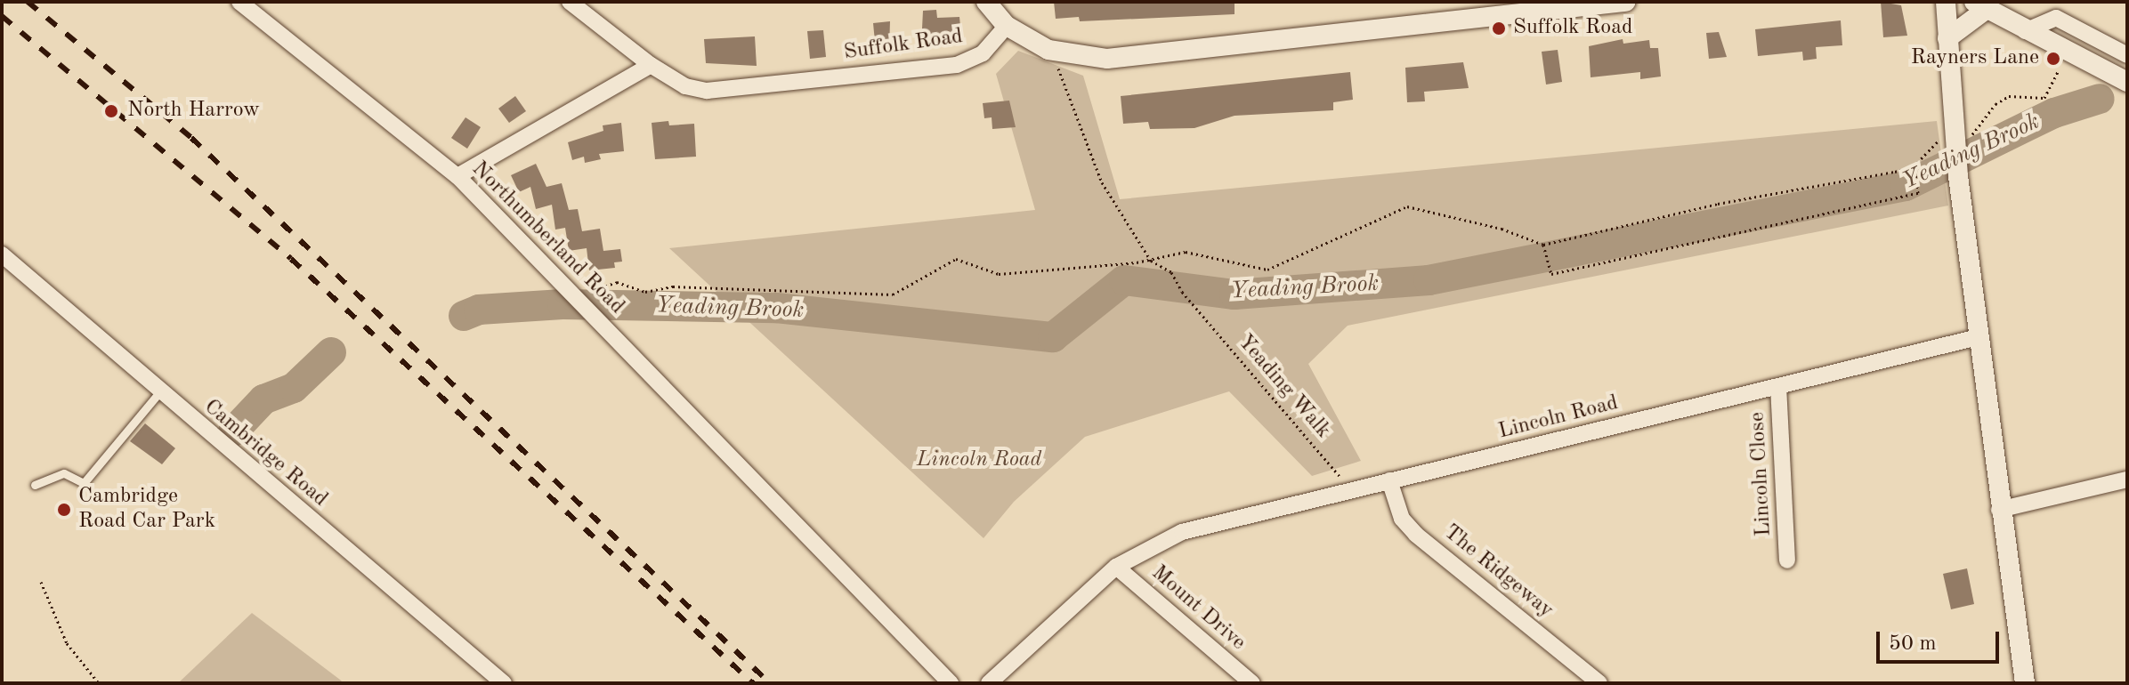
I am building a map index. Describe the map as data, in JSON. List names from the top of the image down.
{
  "streets": {
    "street": [
      "Suffolk Road",
      "Northumberland Road",
      "Lincoln Road",
      "Cambridge Road",
      "Lincoln Close",
      "The Ridgeway",
      "Mount Drive"
    ],
    "path": ["Yeading Walk"]
  },
  "crossings": [
    ["Yeading Walk", "Lincoln Road"],
    ["Lincoln Road", "Lincoln Close"],
    ["Lincoln Road", "The Ridgeway"],
    ["Lincoln Road", "Mount Drive"]
  ],
  "water": ["Yeading Brook"],
  "parks": ["Lincoln Road"],
  "places": [
    "Suffolk Road",
    "Rayners Lane",
    "North Harrow",
    "Cambridge Road Car Park"
  ],
  "scale_bar": "50 m"
}
